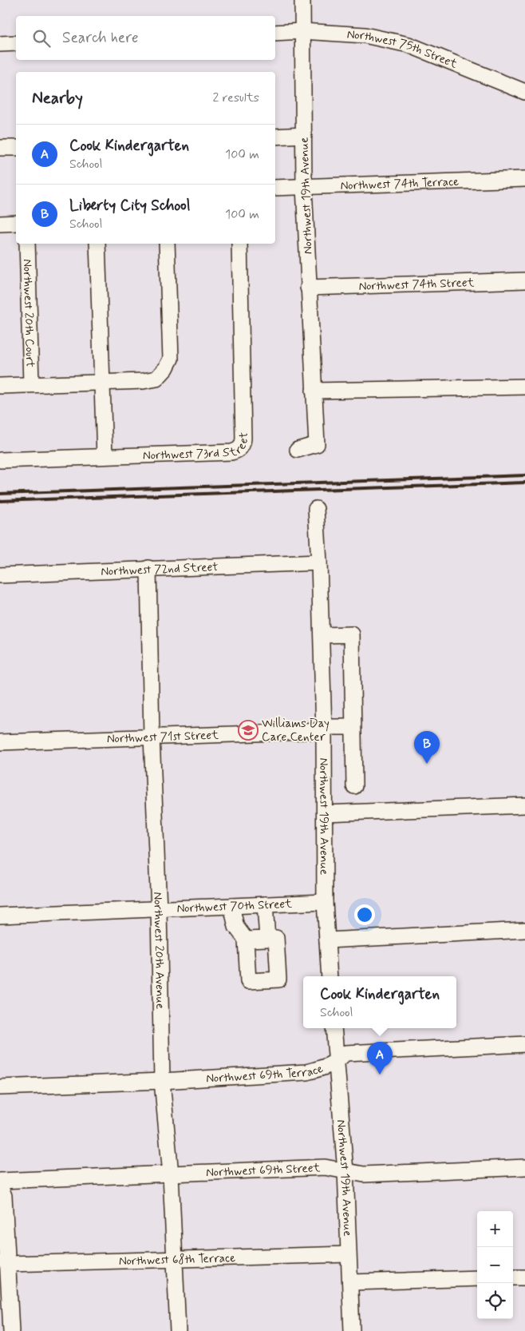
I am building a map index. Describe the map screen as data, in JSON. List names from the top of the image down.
{
  "streets": {
    "street": [
      "Northwest 75th Street",
      "Northwest 74th Terrace",
      "Northwest 19th Avenue",
      "Northwest 74th Street",
      "Northwest 20th Court",
      "Northwest 73rd Street",
      "Northwest 72nd Street",
      "Northwest 71st Street",
      "Northwest 70th Street",
      "Northwest 20th Avenue",
      "Northwest 69th Terrace",
      "Northwest 69th Street",
      "Northwest 68th Terrace"
    ]
  },
  "crossings": [
    ["Northwest 75th Street", "Northwest 19th Avenue"],
    ["Northwest 74th Terrace", "Northwest 19th Avenue"],
    ["Northwest 19th Avenue", "Northwest 74th Street"],
    ["Northwest 19th Avenue", "Northwest 72nd Street"],
    ["Northwest 19th Avenue", "Northwest 71st Street"],
    ["Northwest 19th Avenue", "Northwest 70th Street"],
    ["Northwest 19th Avenue", "Northwest 69th Terrace"],
    ["Northwest 19th Avenue", "Northwest 69th Street"],
    ["Northwest 19th Avenue", "Northwest 68th Terrace"],
    ["Northwest 72nd Street", "Northwest 20th Avenue"],
    ["Northwest 71st Street", "Northwest 20th Avenue"],
    ["Northwest 70th Street", "Northwest 20th Avenue"],
    ["Northwest 20th Avenue", "Northwest 69th Terrace"],
    ["Northwest 20th Avenue", "Northwest 69th Street"],
    ["Northwest 20th Avenue", "Northwest 68th Terrace"]
  ],
  "places": {
    "school or university": ["Williams Day Care Center"]
  },
  "page": {
    "search": "Search here",
    "heading": ["Nearby", "2 results"],
    "list": [
      {
        "mark": "A",
        "name": "Cook Kindergarten",
        "note": "School",
        "value": "100 m"
      },
      {
        "mark": "B",
        "name": "Liberty City School",
        "note": "School",
        "value": "100 m"
      }
    ],
    "pins": ["B", "A"],
    "popup": ["Cook Kindergarten", "School"],
    "map_buttons": ["+", "−"]
  }
}
